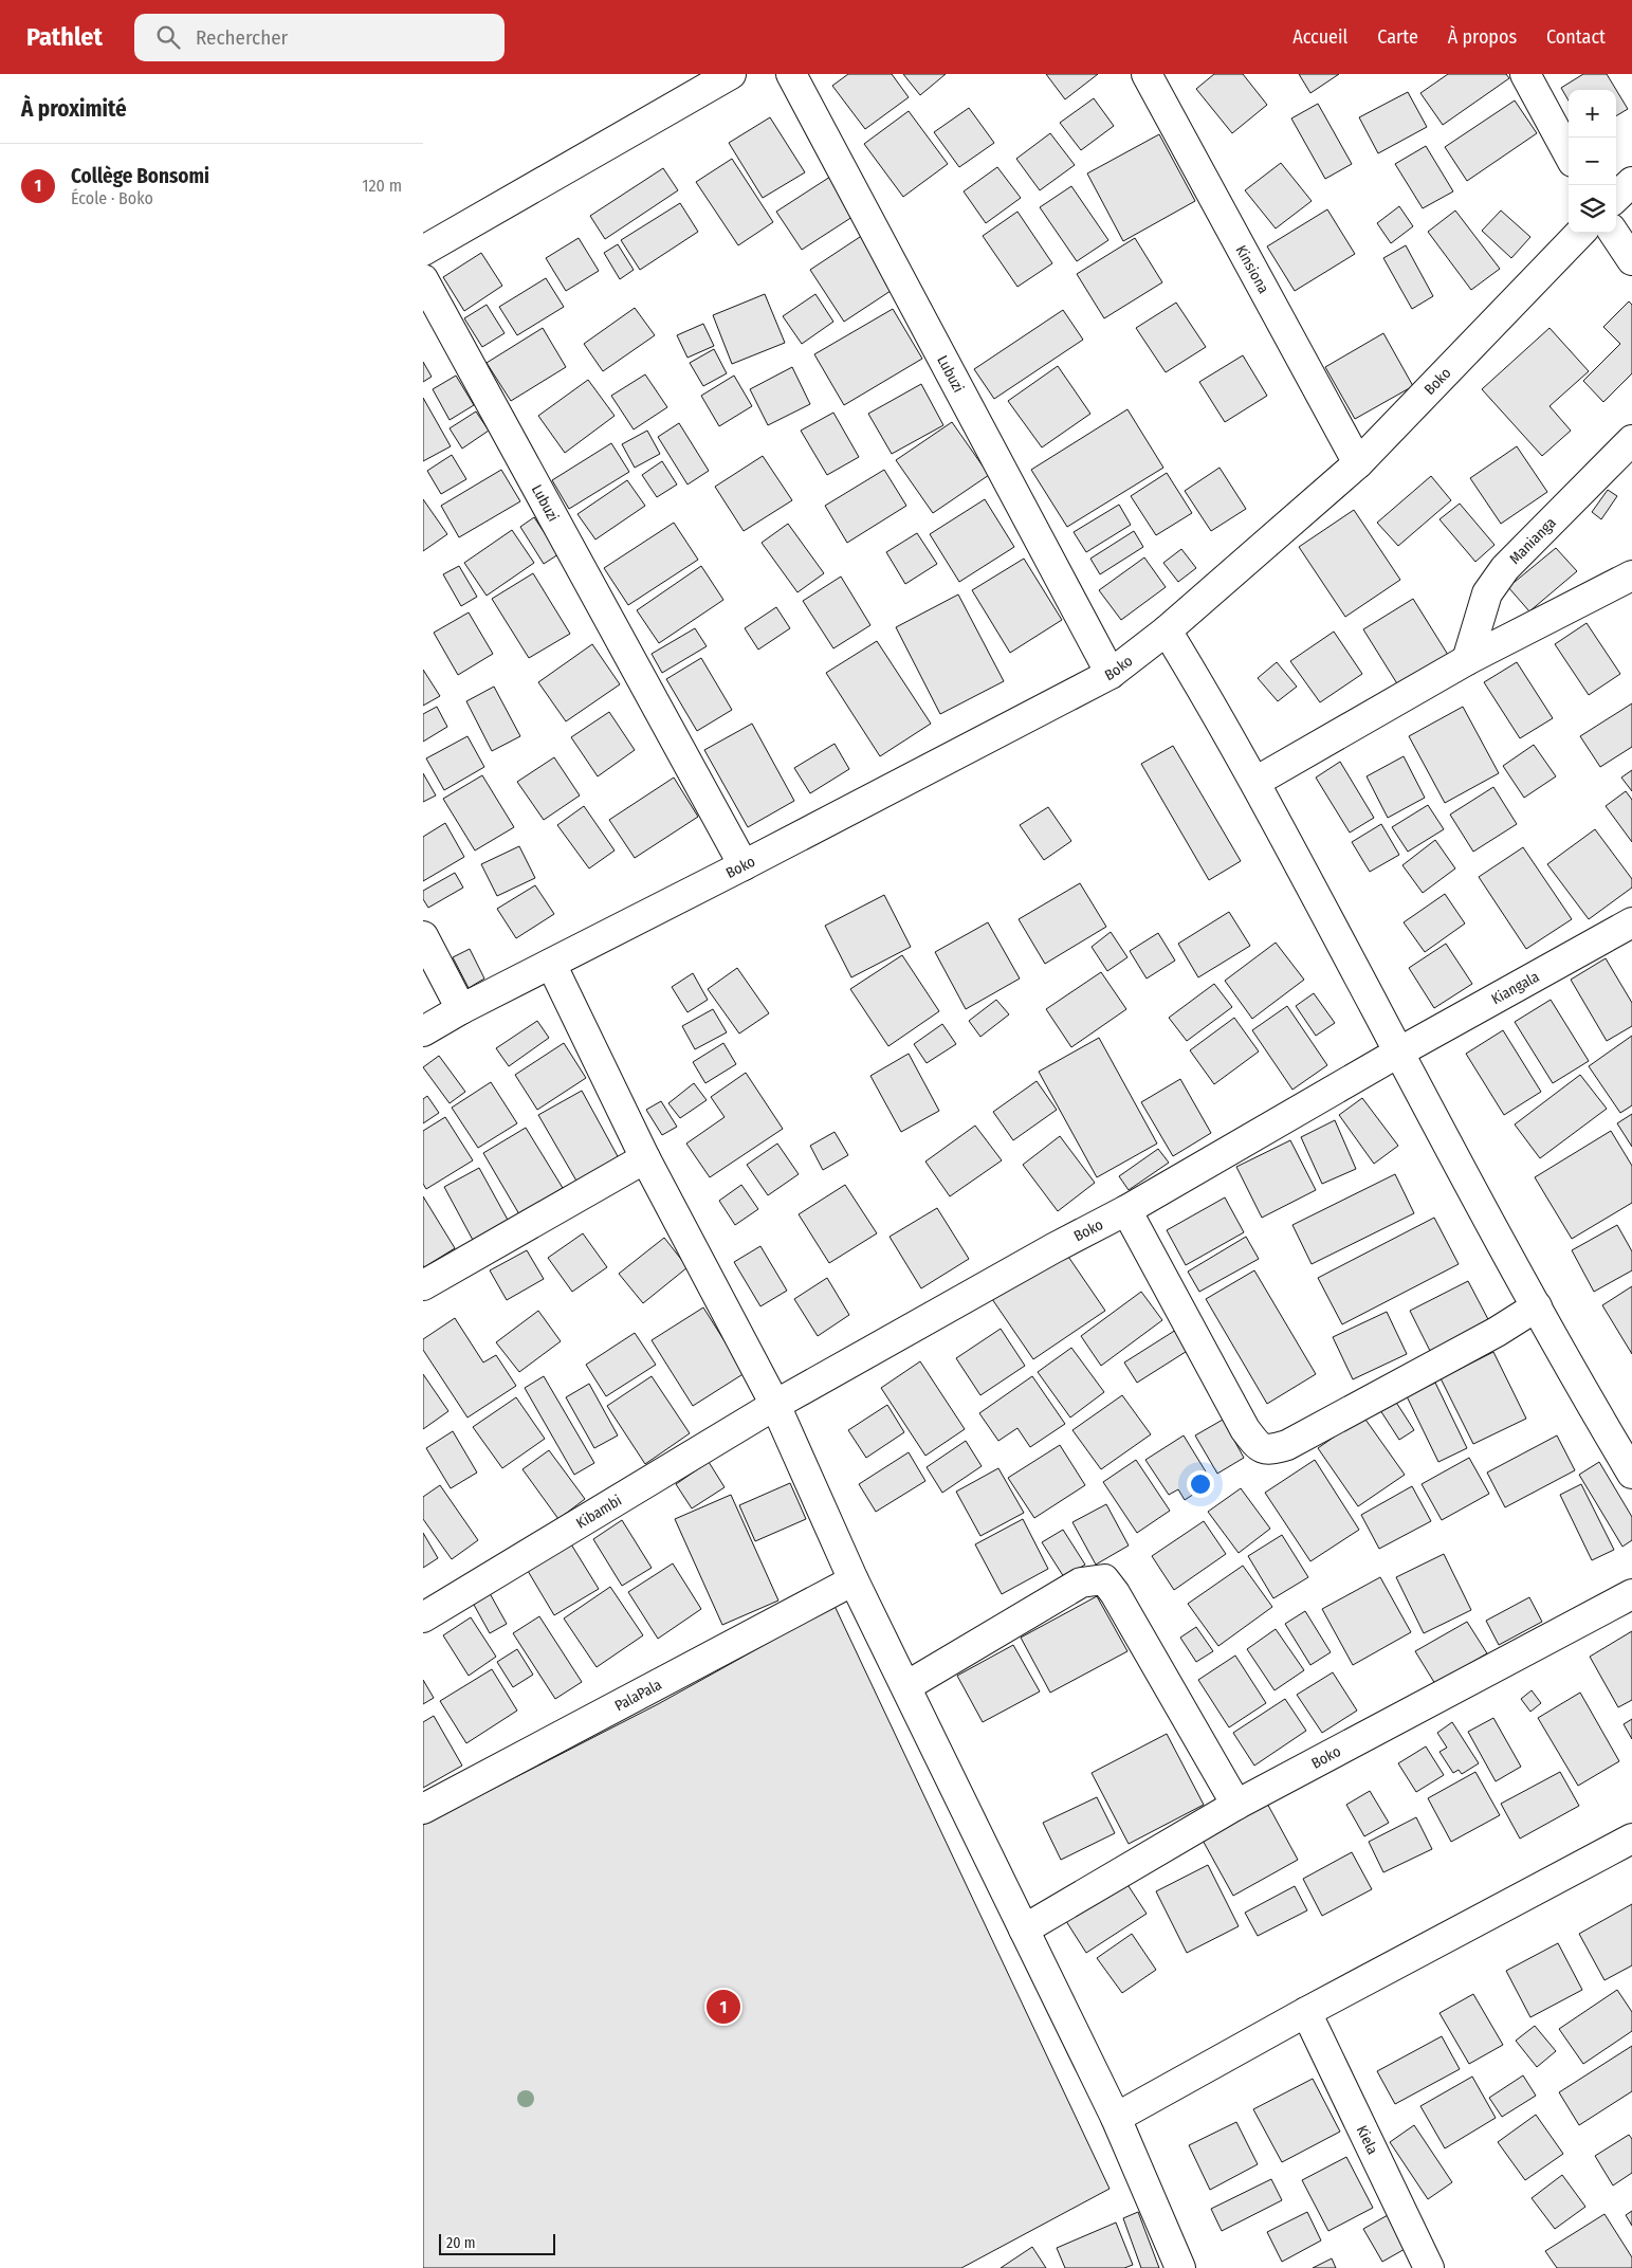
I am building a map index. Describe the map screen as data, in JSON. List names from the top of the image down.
{
  "streets": {
    "street": [
      "Kinsiona",
      "Lubuzi",
      "Boko",
      "Manianga",
      "Kiangala",
      "Kibambi",
      "PalaPala",
      "Kiela"
    ]
  },
  "crossings": [
    ["Kinsiona", "Boko"],
    ["Lubuzi", "Boko"],
    ["Boko", "Kiangala"],
    ["Boko", "Kibambi"]
  ],
  "scale_bar": "20 m",
  "page": {
    "header": "Pathlet",
    "search": "Rechercher",
    "nav": [
      "Accueil",
      "Carte",
      "À propos",
      "Contact"
    ],
    "heading": "À proximité",
    "map_buttons": ["+", "−"],
    "list": [
      {
        "mark": "1",
        "name": "Collège Bonsomi",
        "note": "École · Boko",
        "value": "120 m"
      }
    ],
    "pins": "1",
    "scale": "20 m"
  }
}
